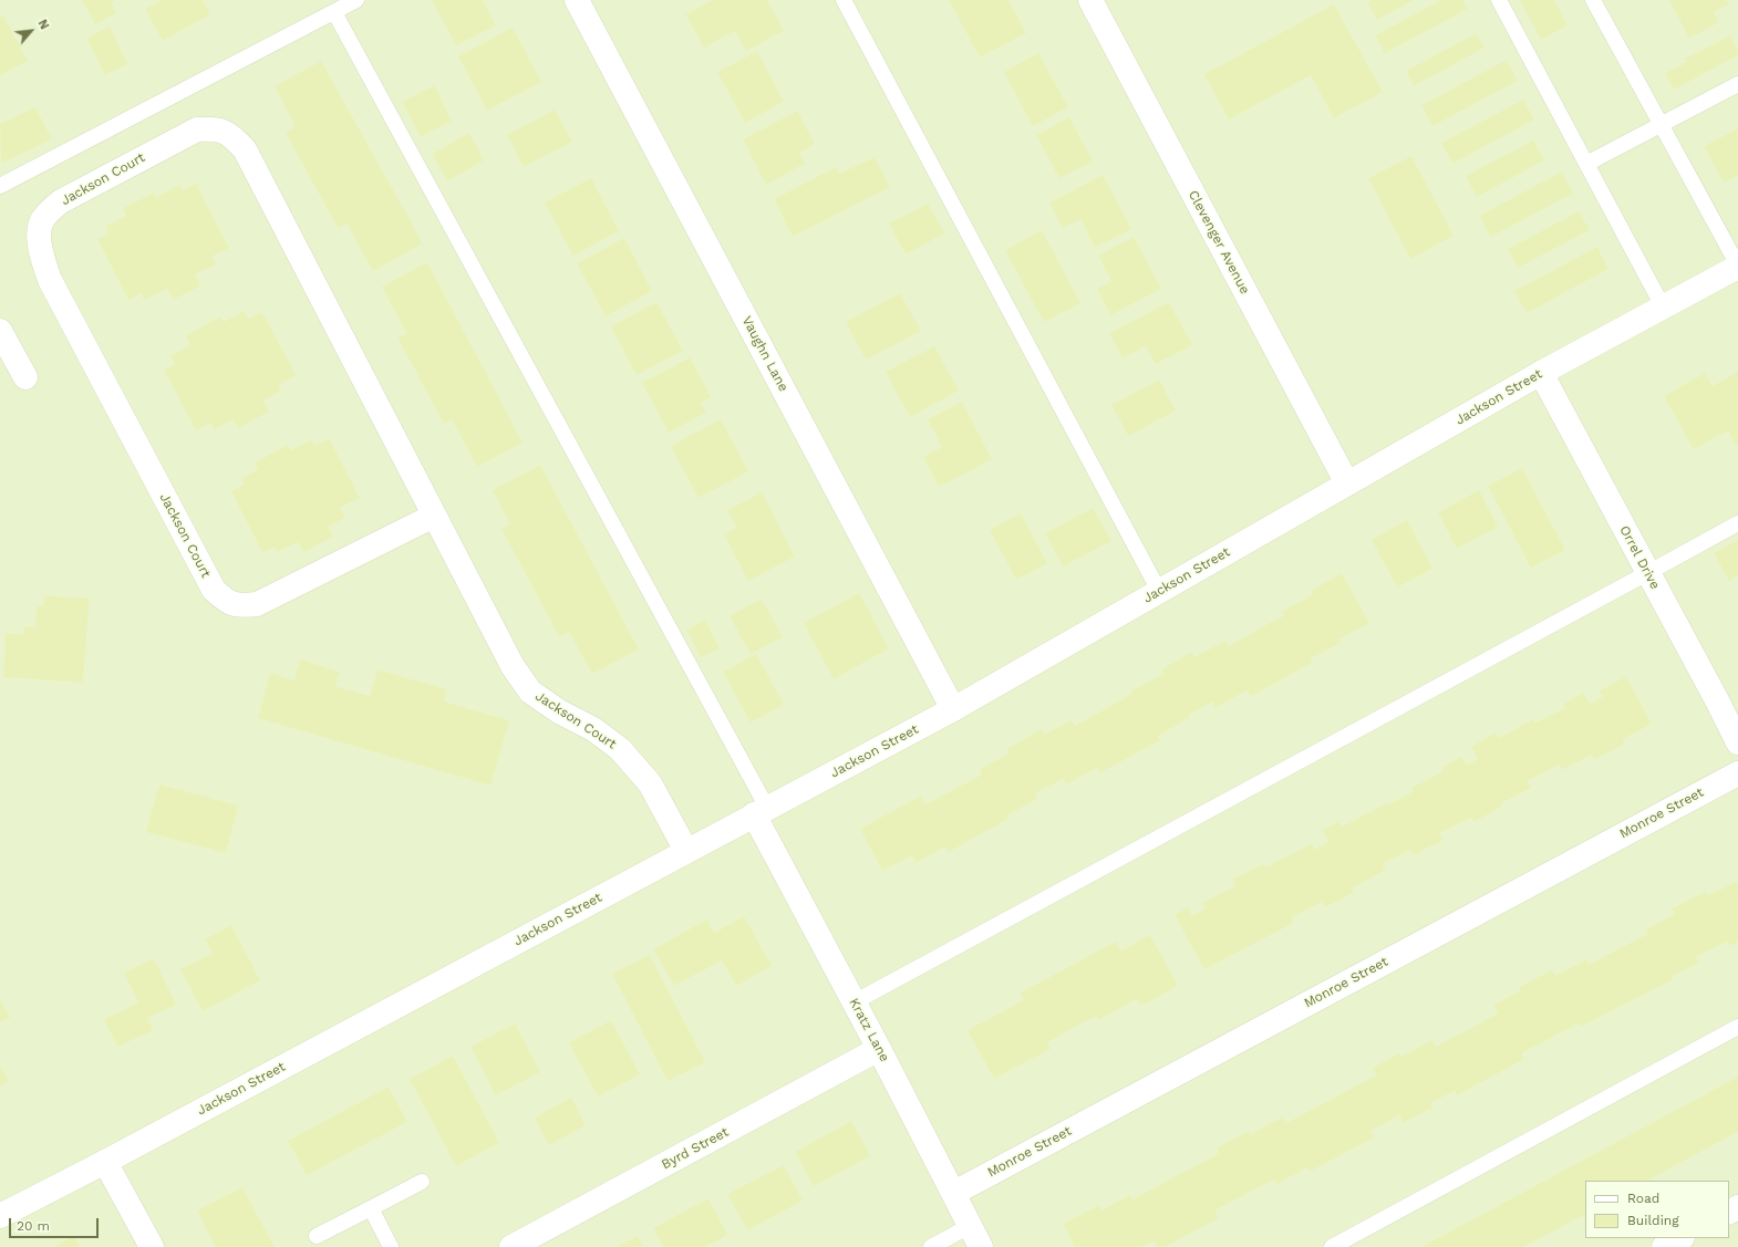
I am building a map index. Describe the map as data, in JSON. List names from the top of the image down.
{
  "streets": {
    "street": [
      "Jackson Court",
      "Clevenger Avenue",
      "Vaughn Lane",
      "Jackson Street",
      "Orrel Drive",
      "Monroe Street",
      "Kratz Lane",
      "Byrd Street"
    ]
  },
  "crossings": [
    ["Jackson Court", "Jackson Street"],
    ["Clevenger Avenue", "Jackson Street"],
    ["Vaughn Lane", "Jackson Street"],
    ["Jackson Street", "Orrel Drive"],
    ["Jackson Street", "Kratz Lane"],
    ["Monroe Street", "Kratz Lane"],
    ["Kratz Lane", "Byrd Street"]
  ],
  "legend": ["Road", "Building"],
  "scale_bar": "20 m",
  "north": "top right"
}
